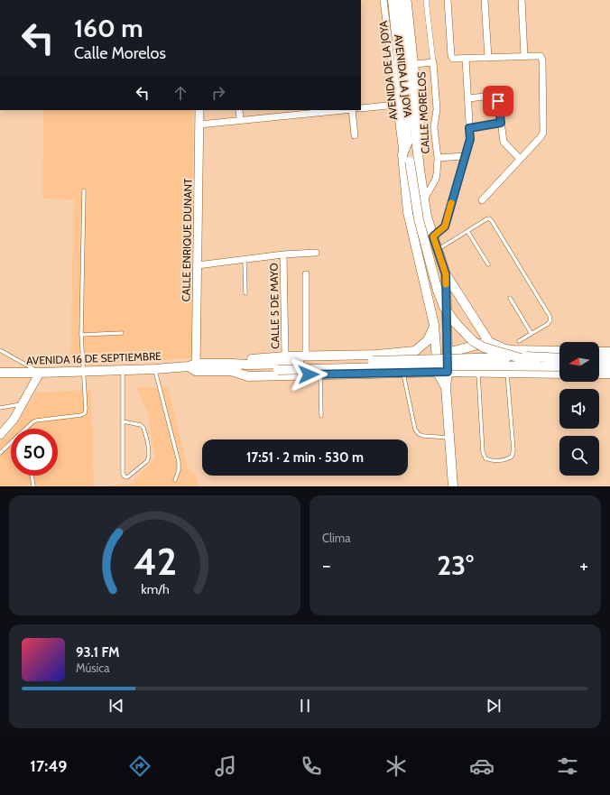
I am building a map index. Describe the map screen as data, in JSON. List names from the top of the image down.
{
  "streets": {
    "main road": ["AVENIDA DE LA JOYA", "CALLE MORELOS", "AVENIDA 16 DE SEPTIEMBRE"],
    "street": ["AVENIDA LA JOYA", "CALLE ENRIQUE DUNANT", "CALLE 5 DE MAYO"]
  },
  "crossings": [
    ["AVENIDA DE LA JOYA", "AVENIDA LA JOYA"],
    ["AVENIDA DE LA JOYA", "CALLE MORELOS"],
    ["AVENIDA LA JOYA", "CALLE MORELOS"],
    ["CALLE ENRIQUE DUNANT", "AVENIDA 16 DE SEPTIEMBRE"]
  ],
  "north": "left",
  "page": {
    "turn": ["160 m", "Calle Morelos"],
    "limit": "50",
    "trip": "17:51 · 2 min · 530 m",
    "tile": "Clima",
    "heat": ["−", "23°", "+"],
    "song": ["93.1 FM", "Música"],
    "tabs": "17:49",
    "gauge": ["42", "km/h"]
  }
}
